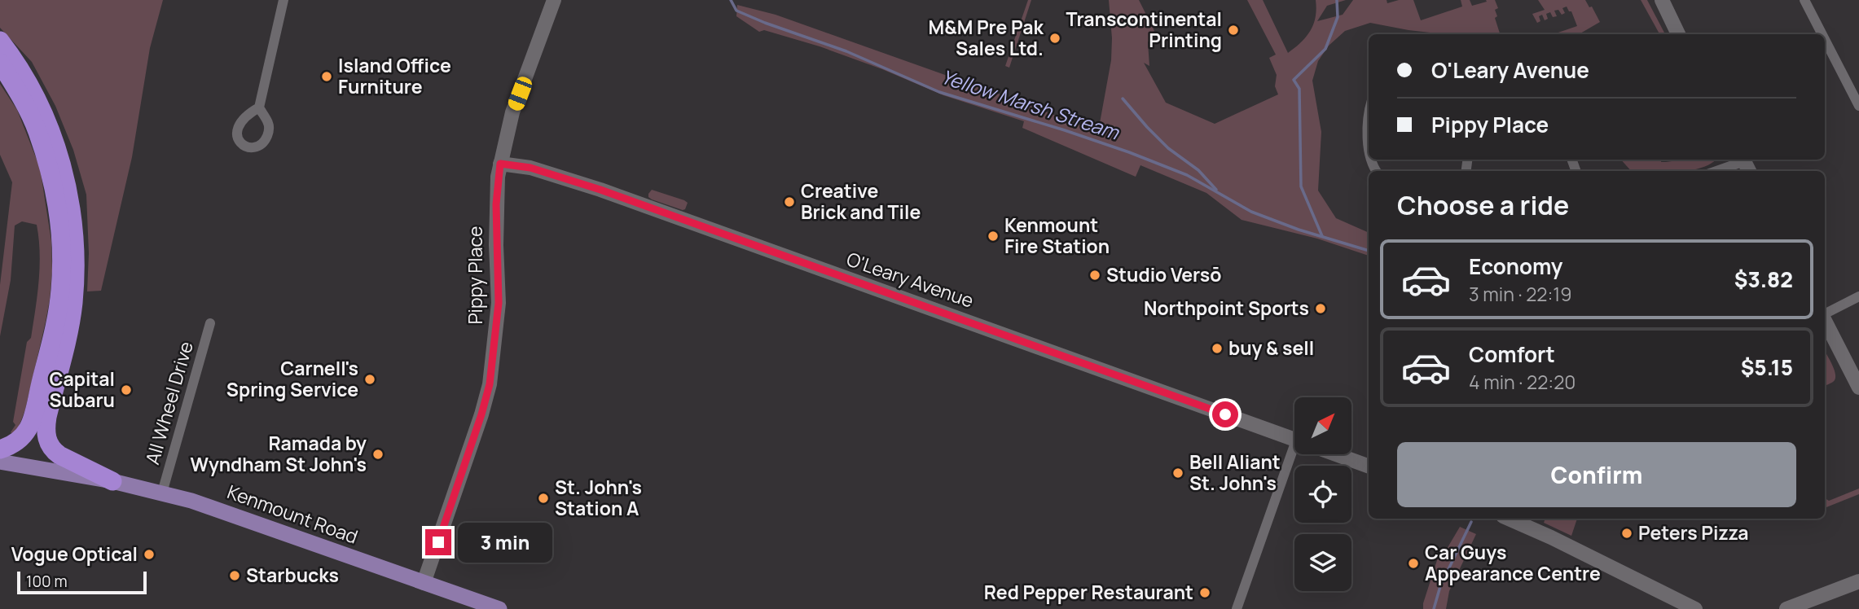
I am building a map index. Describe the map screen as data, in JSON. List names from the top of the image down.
{
  "streets": {
    "main road": ["Kenmount Road"],
    "street": ["Pippy Place", "O'Leary Avenue", "All Wheel Drive"]
  },
  "crossings": [
    ["Pippy Place", "O'Leary Avenue"],
    ["Pippy Place", "Kenmount Road"],
    ["All Wheel Drive", "Kenmount Road"]
  ],
  "water": ["Yellow Marsh Stream"],
  "places": [
    "Transcontinental Printing",
    "M&M Pre Pak Sales Ltd.",
    "Island Office Furniture",
    "Creative Brick and Tile",
    "Kenmount Fire Station",
    "Studio Versō",
    "Northpoint Sports",
    "buy & sell",
    "Carnell's Spring Service",
    "Capital Subaru",
    "Ramada by Wyndham St John's",
    "Bell Aliant St. John's",
    "St. John's Station A",
    "Peters Pizza",
    "Vogue Optical",
    "Car Guys Appearance Centre",
    "Starbucks",
    "Red Pepper Restaurant"
  ],
  "scale_bar": "100 m",
  "north": "top right",
  "page": {
    "banner": ["O'Leary Avenue", "Pippy Place"],
    "heading": "Choose a ride",
    "list": [
      {
        "name": "Economy",
        "note": "3 min · 22:19",
        "value": "$3.82"
      },
      {
        "name": "Comfort",
        "note": "4 min · 22:20",
        "value": "$5.15"
      }
    ],
    "buttons": "Confirm",
    "bubble": "3 min",
    "scale": "100 m"
  }
}
